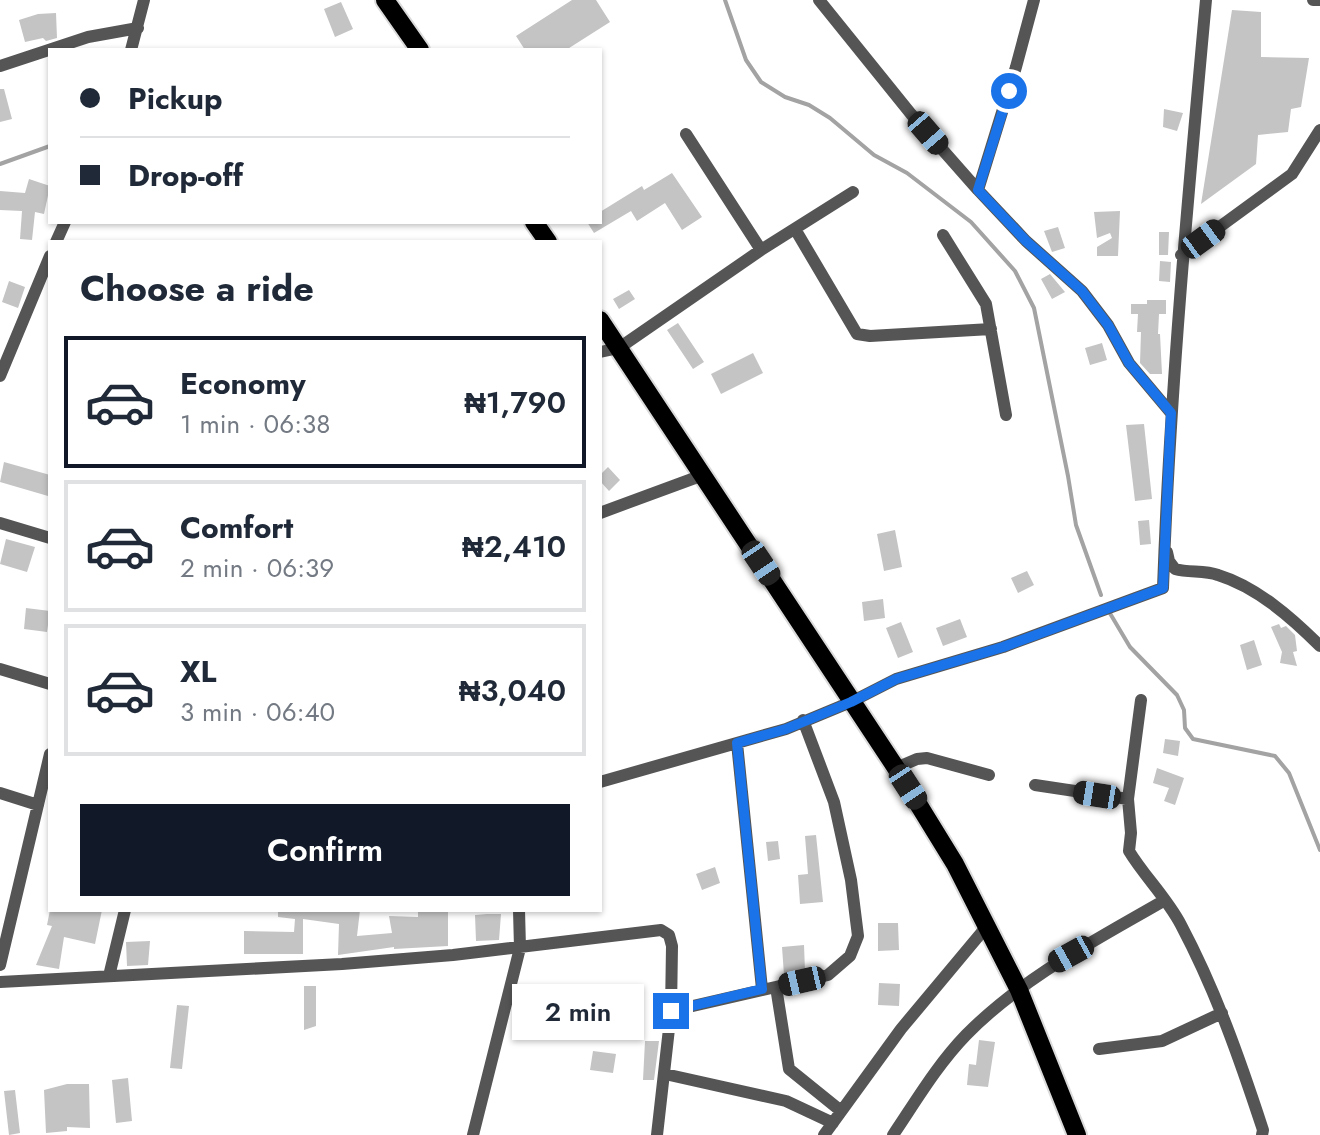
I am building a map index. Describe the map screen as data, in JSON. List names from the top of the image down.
{
  "page": {
    "banner": ["Pickup", "Drop-off"],
    "heading": "Choose a ride",
    "list": [
      {
        "name": "Economy",
        "note": "1 min · 06:38",
        "value": "₦1,790"
      },
      {
        "name": "Comfort",
        "note": "2 min · 06:39",
        "value": "₦2,410"
      },
      {
        "name": "XL",
        "note": "3 min · 06:40",
        "value": "₦3,040"
      }
    ],
    "buttons": "Confirm",
    "bubble": "2 min"
  }
}
